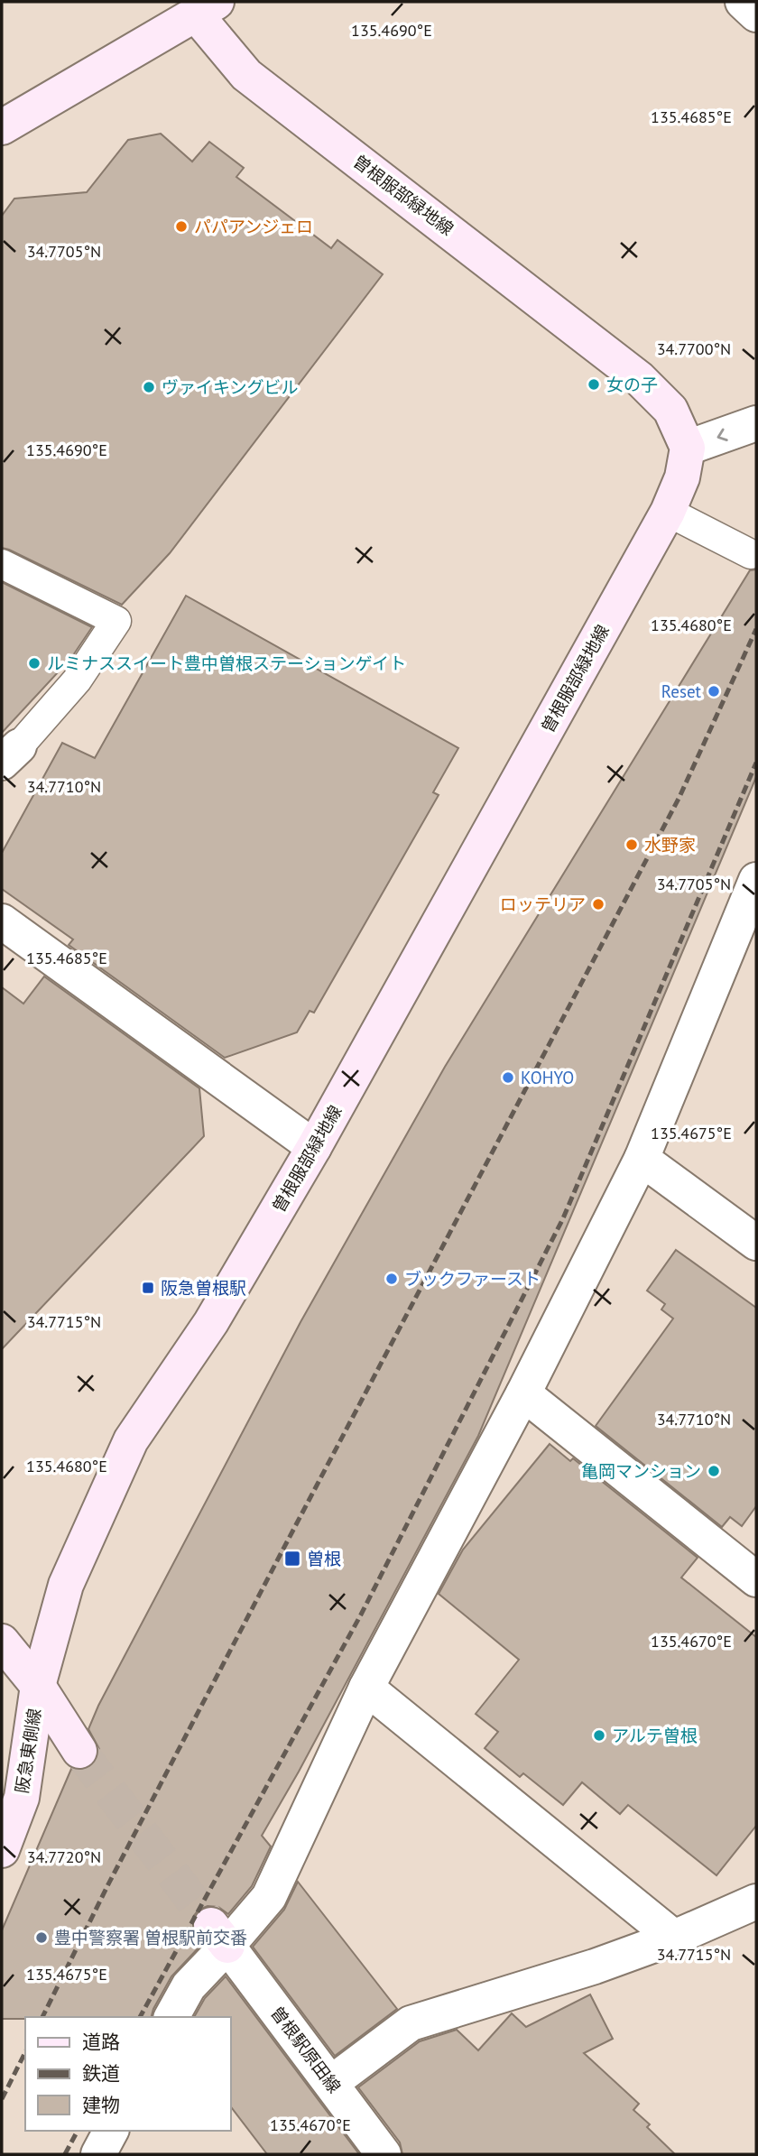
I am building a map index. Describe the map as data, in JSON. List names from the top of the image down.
{
  "streets": {
    "street": ["曽根服部緑地線", "阪急東側線", "曽根駅原田線"]
  },
  "crossings": [
    ["曽根服部緑地線", "阪急東側線"]
  ],
  "places": {
    "other": [
      "パパアンジェロ",
      "女の子",
      "ヴァイキングビル",
      "ルミナススイート豊中曽根ステーションゲイト",
      "Reset",
      "水野家",
      "ロッテリア",
      "KOHYO",
      "ブックファースト",
      "亀岡マンション",
      "アルテ曽根",
      "豊中警察署 曽根駅前交番"
    ],
    "transit": ["阪急曽根駅", "曽根"]
  },
  "legend": ["道路", "鉄道", "建物"],
  "coordinates": [
    "135.4690°E",
    "135.4685°E",
    "34.7705°N",
    "34.7700°N",
    "135.4680°E",
    "34.7710°N",
    "135.4675°E",
    "34.7715°N",
    "135.4670°E",
    "34.7720°N"
  ]
}
